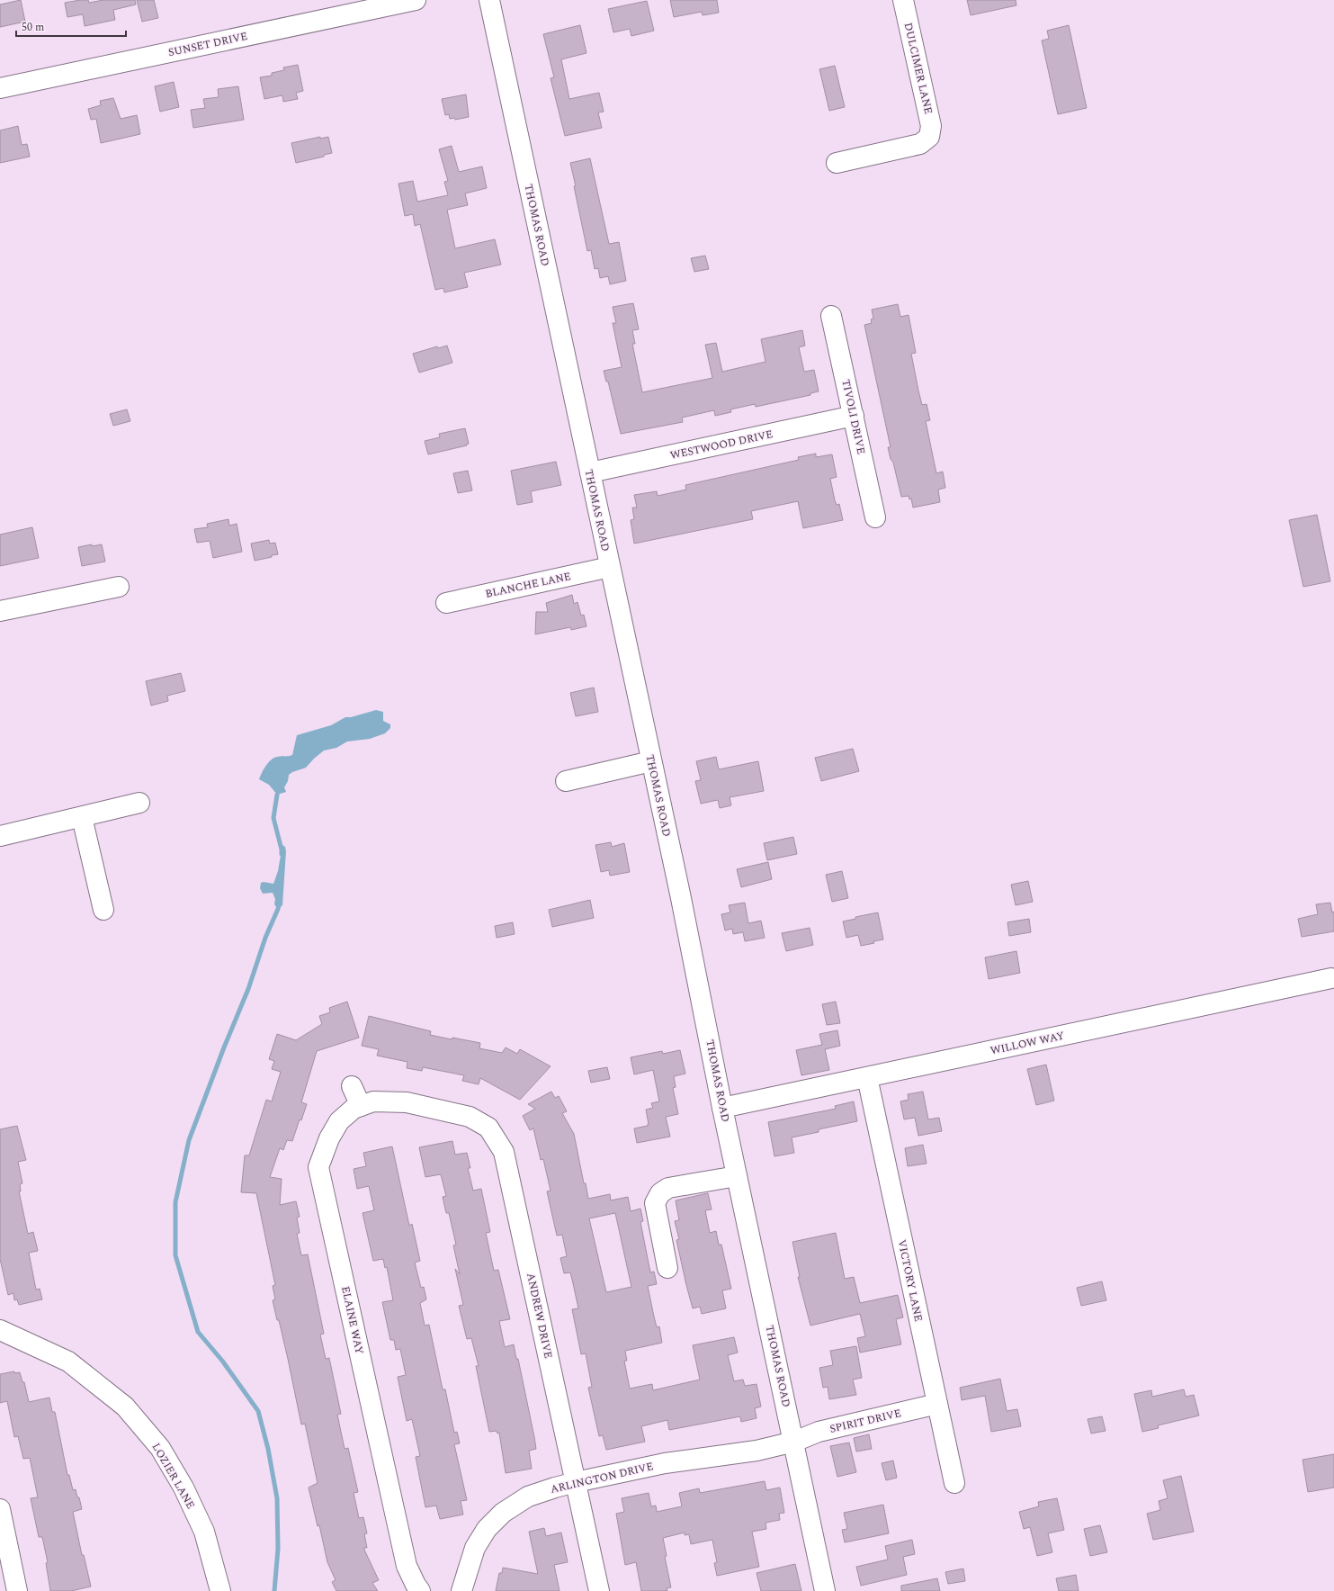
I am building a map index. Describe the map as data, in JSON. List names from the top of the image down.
{
  "streets": {
    "street": [
      "SUNSET DRIVE",
      "DULCIMER LANE",
      "THOMAS ROAD",
      "TIVOLI DRIVE",
      "WESTWOOD DRIVE",
      "BLANCHE LANE",
      "WILLOW WAY",
      "VICTORY LANE",
      "ANDREW DRIVE",
      "ELAINE WAY",
      "SPIRIT DRIVE",
      "LOZIER LANE",
      "ARLINGTON DRIVE"
    ]
  },
  "crossings": [
    ["THOMAS ROAD", "WESTWOOD DRIVE"],
    ["THOMAS ROAD", "BLANCHE LANE"],
    ["THOMAS ROAD", "WILLOW WAY"],
    ["THOMAS ROAD", "SPIRIT DRIVE"],
    ["THOMAS ROAD", "ARLINGTON DRIVE"],
    ["TIVOLI DRIVE", "WESTWOOD DRIVE"],
    ["WILLOW WAY", "VICTORY LANE"],
    ["VICTORY LANE", "SPIRIT DRIVE"],
    ["ANDREW DRIVE", "ELAINE WAY"],
    ["ANDREW DRIVE", "ARLINGTON DRIVE"],
    ["SPIRIT DRIVE", "ARLINGTON DRIVE"]
  ],
  "scale_bar": "50 m"
}
